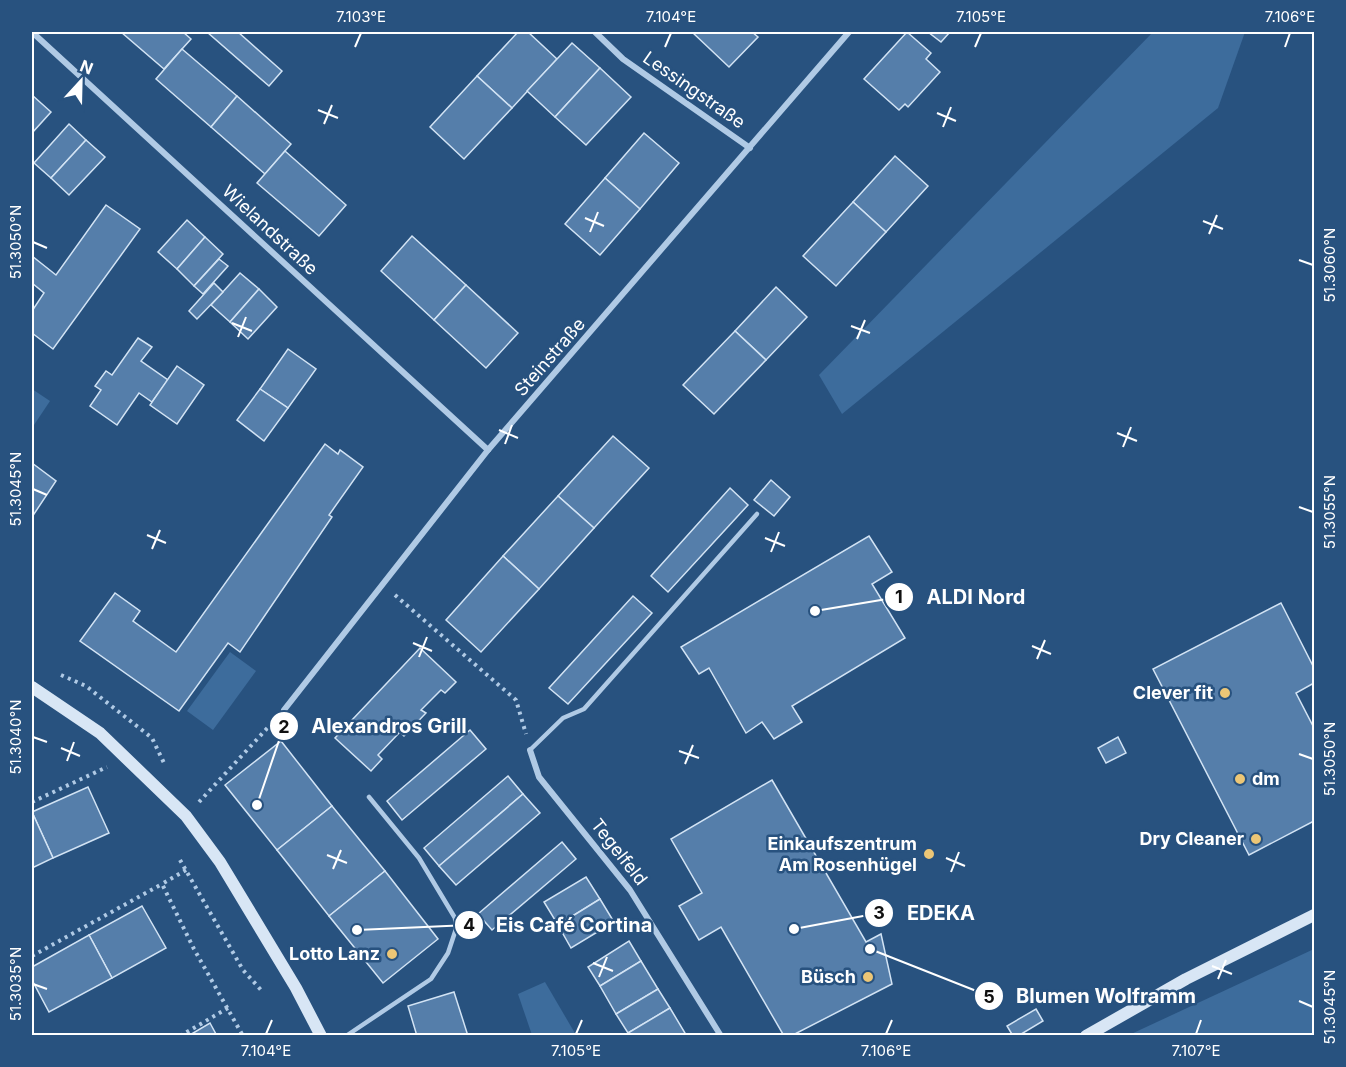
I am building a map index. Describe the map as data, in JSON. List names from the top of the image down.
{
  "streets": {
    "street": [
      "Lessingstraße",
      "Wielandstraße",
      "Steinstraße",
      "Tegelfeld"
    ]
  },
  "crossings": [
    ["Lessingstraße", "Steinstraße"],
    ["Wielandstraße", "Steinstraße"]
  ],
  "places": [
    "ALDI Nord",
    "Clever fit",
    "dm",
    "Alexandros Grill",
    "Dry Cleaner",
    "Einkaufszentrum Am Rosenhügel",
    "EDEKA",
    "Eis Café Cortina",
    "Blumen Wolframm",
    "Lotto Lanz",
    "Büsch"
  ],
  "north": "top",
  "coordinates": [
    "7.103°E",
    "7.104°E",
    "7.105°E",
    "7.106°E",
    "51.3050°N",
    "51.3060°N",
    "51.3045°N",
    "51.3055°N",
    "51.3040°N",
    "51.3035°N",
    "7.107°E"
  ]
}
